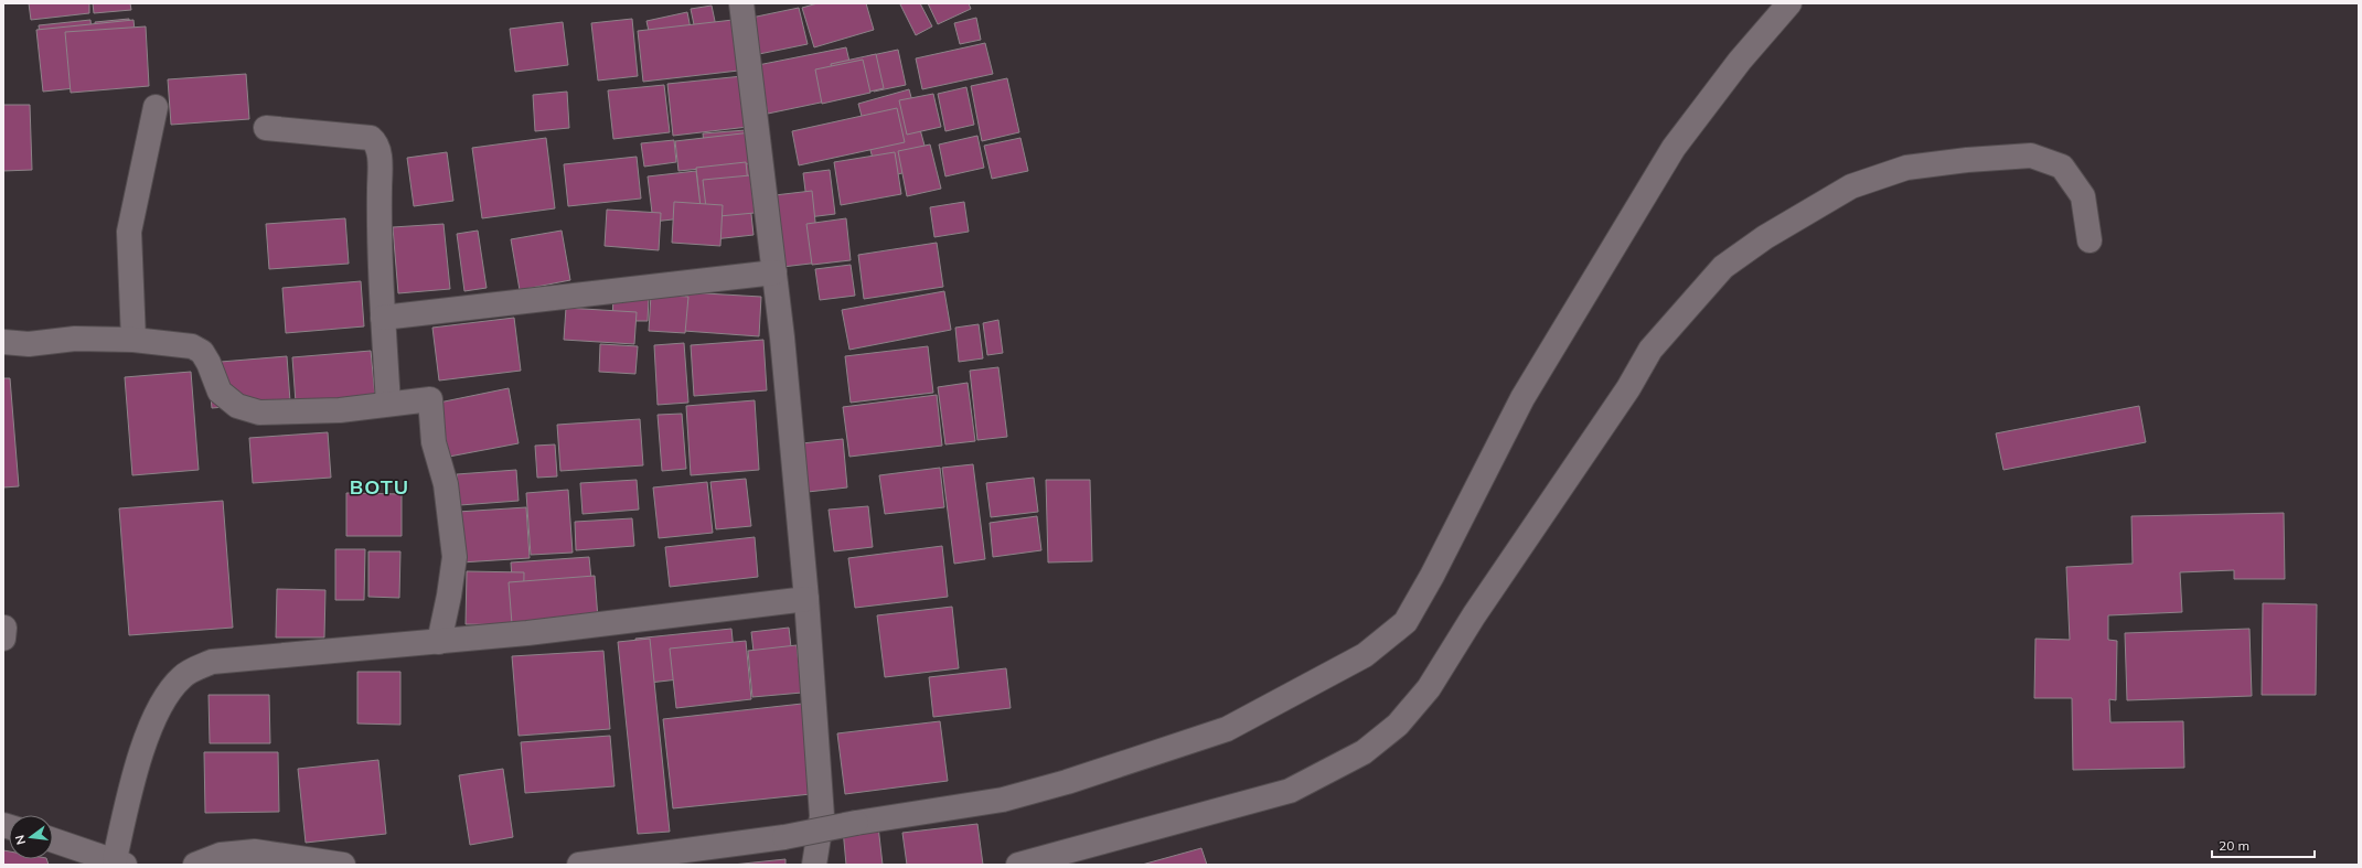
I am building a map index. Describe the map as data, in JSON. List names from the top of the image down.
{
  "districts": ["BOTU"],
  "scale_bar": "20 m",
  "north": "left"
}
